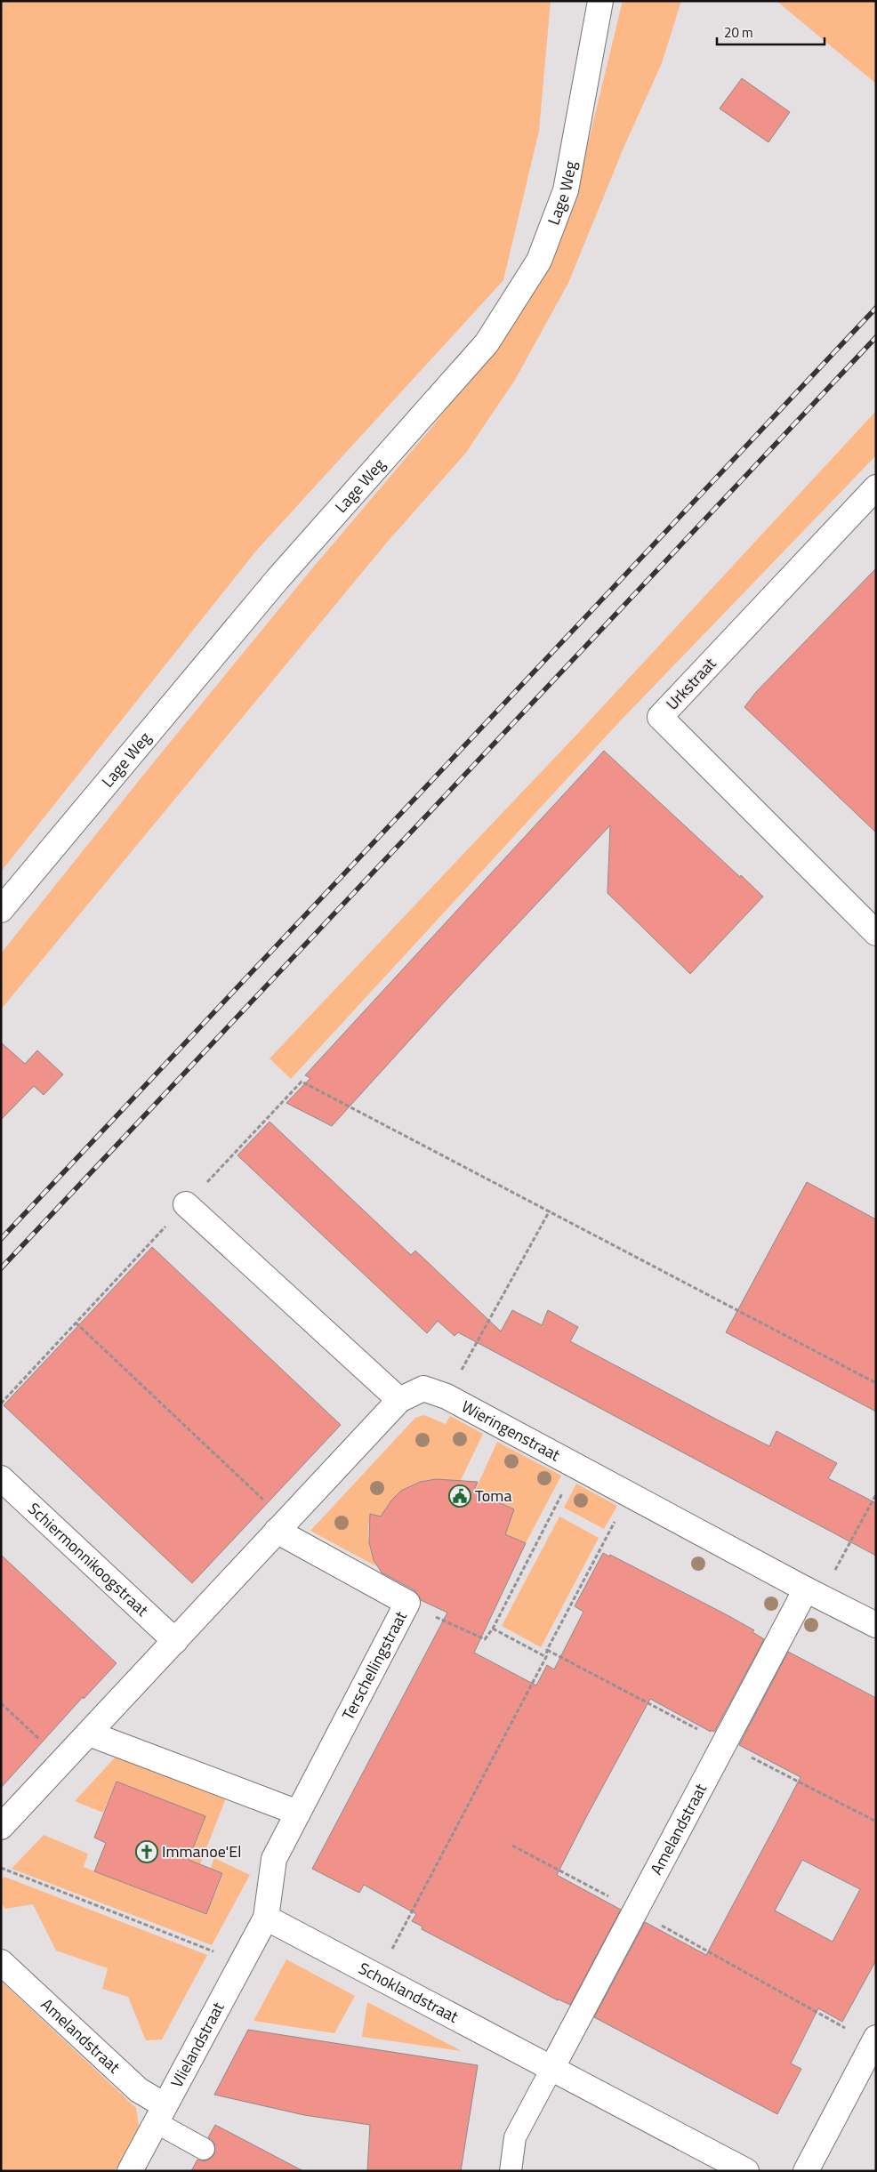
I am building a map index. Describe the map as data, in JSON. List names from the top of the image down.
{
  "streets": {
    "street": [
      "Lage Weg",
      "Urkstraat",
      "Wieringenstraat",
      "Schiermonnikoogstraat",
      "Terschellingstraat",
      "Amelandstraat",
      "Schoklandstraat",
      "Vlielandstraat"
    ]
  },
  "crossings": [
    ["Wieringenstraat", "Amelandstraat"],
    ["Terschellingstraat", "Schoklandstraat"],
    ["Terschellingstraat", "Vlielandstraat"],
    ["Amelandstraat", "Schoklandstraat"],
    ["Amelandstraat", "Vlielandstraat"],
    ["Schoklandstraat", "Vlielandstraat"]
  ],
  "places": {
    "public building": ["Toma"],
    "church": ["Immanoe'El"]
  },
  "scale_bar": "20 m"
}
